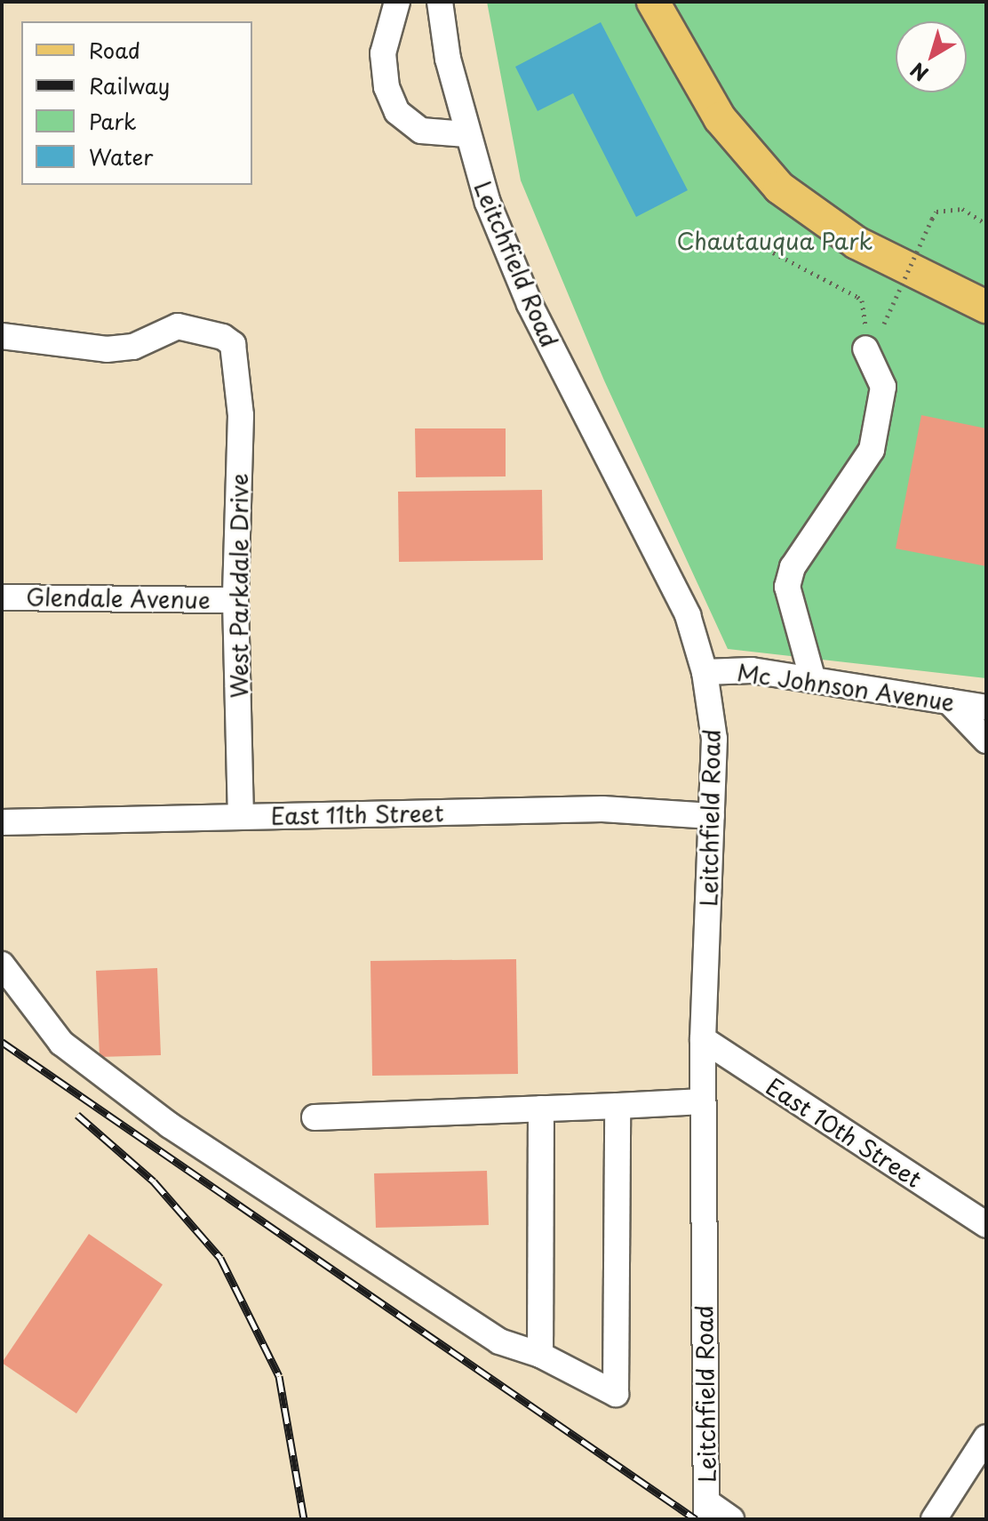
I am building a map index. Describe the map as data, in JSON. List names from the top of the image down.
{
  "streets": {
    "street": [
      "Leitchfield Road",
      "West Parkdale Drive",
      "Glendale Avenue",
      "Mc Johnson Avenue",
      "East 11th Street",
      "East 10th Street"
    ]
  },
  "crossings": [
    ["Leitchfield Road", "Mc Johnson Avenue"],
    ["Leitchfield Road", "East 11th Street"],
    ["Leitchfield Road", "East 10th Street"],
    ["West Parkdale Drive", "Glendale Avenue"],
    ["West Parkdale Drive", "East 11th Street"]
  ],
  "parks": ["Chautauqua Park"],
  "legend": [
    "Road",
    "Railway",
    "Park",
    "Water"
  ],
  "north": "bottom left"
}
